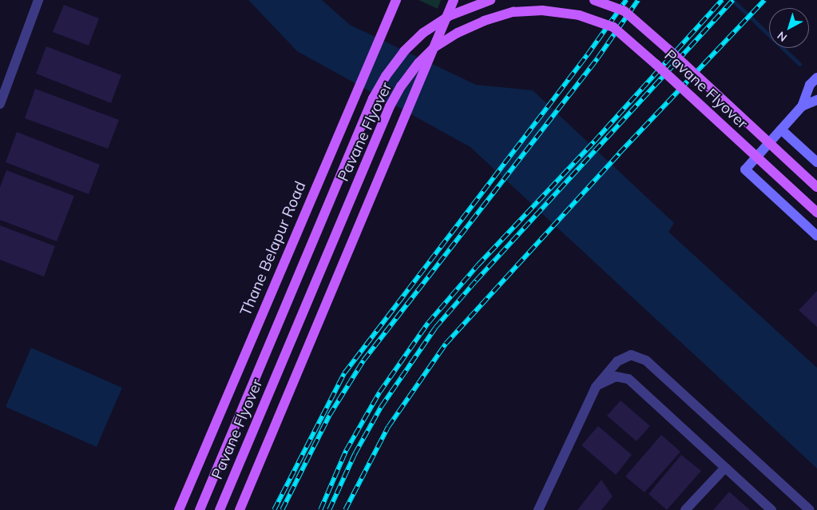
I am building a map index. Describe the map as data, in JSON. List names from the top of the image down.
{
  "streets": {
    "main road": ["Pavane Flyover", "Thane Belapur Road"]
  },
  "north": "bottom left"
}
